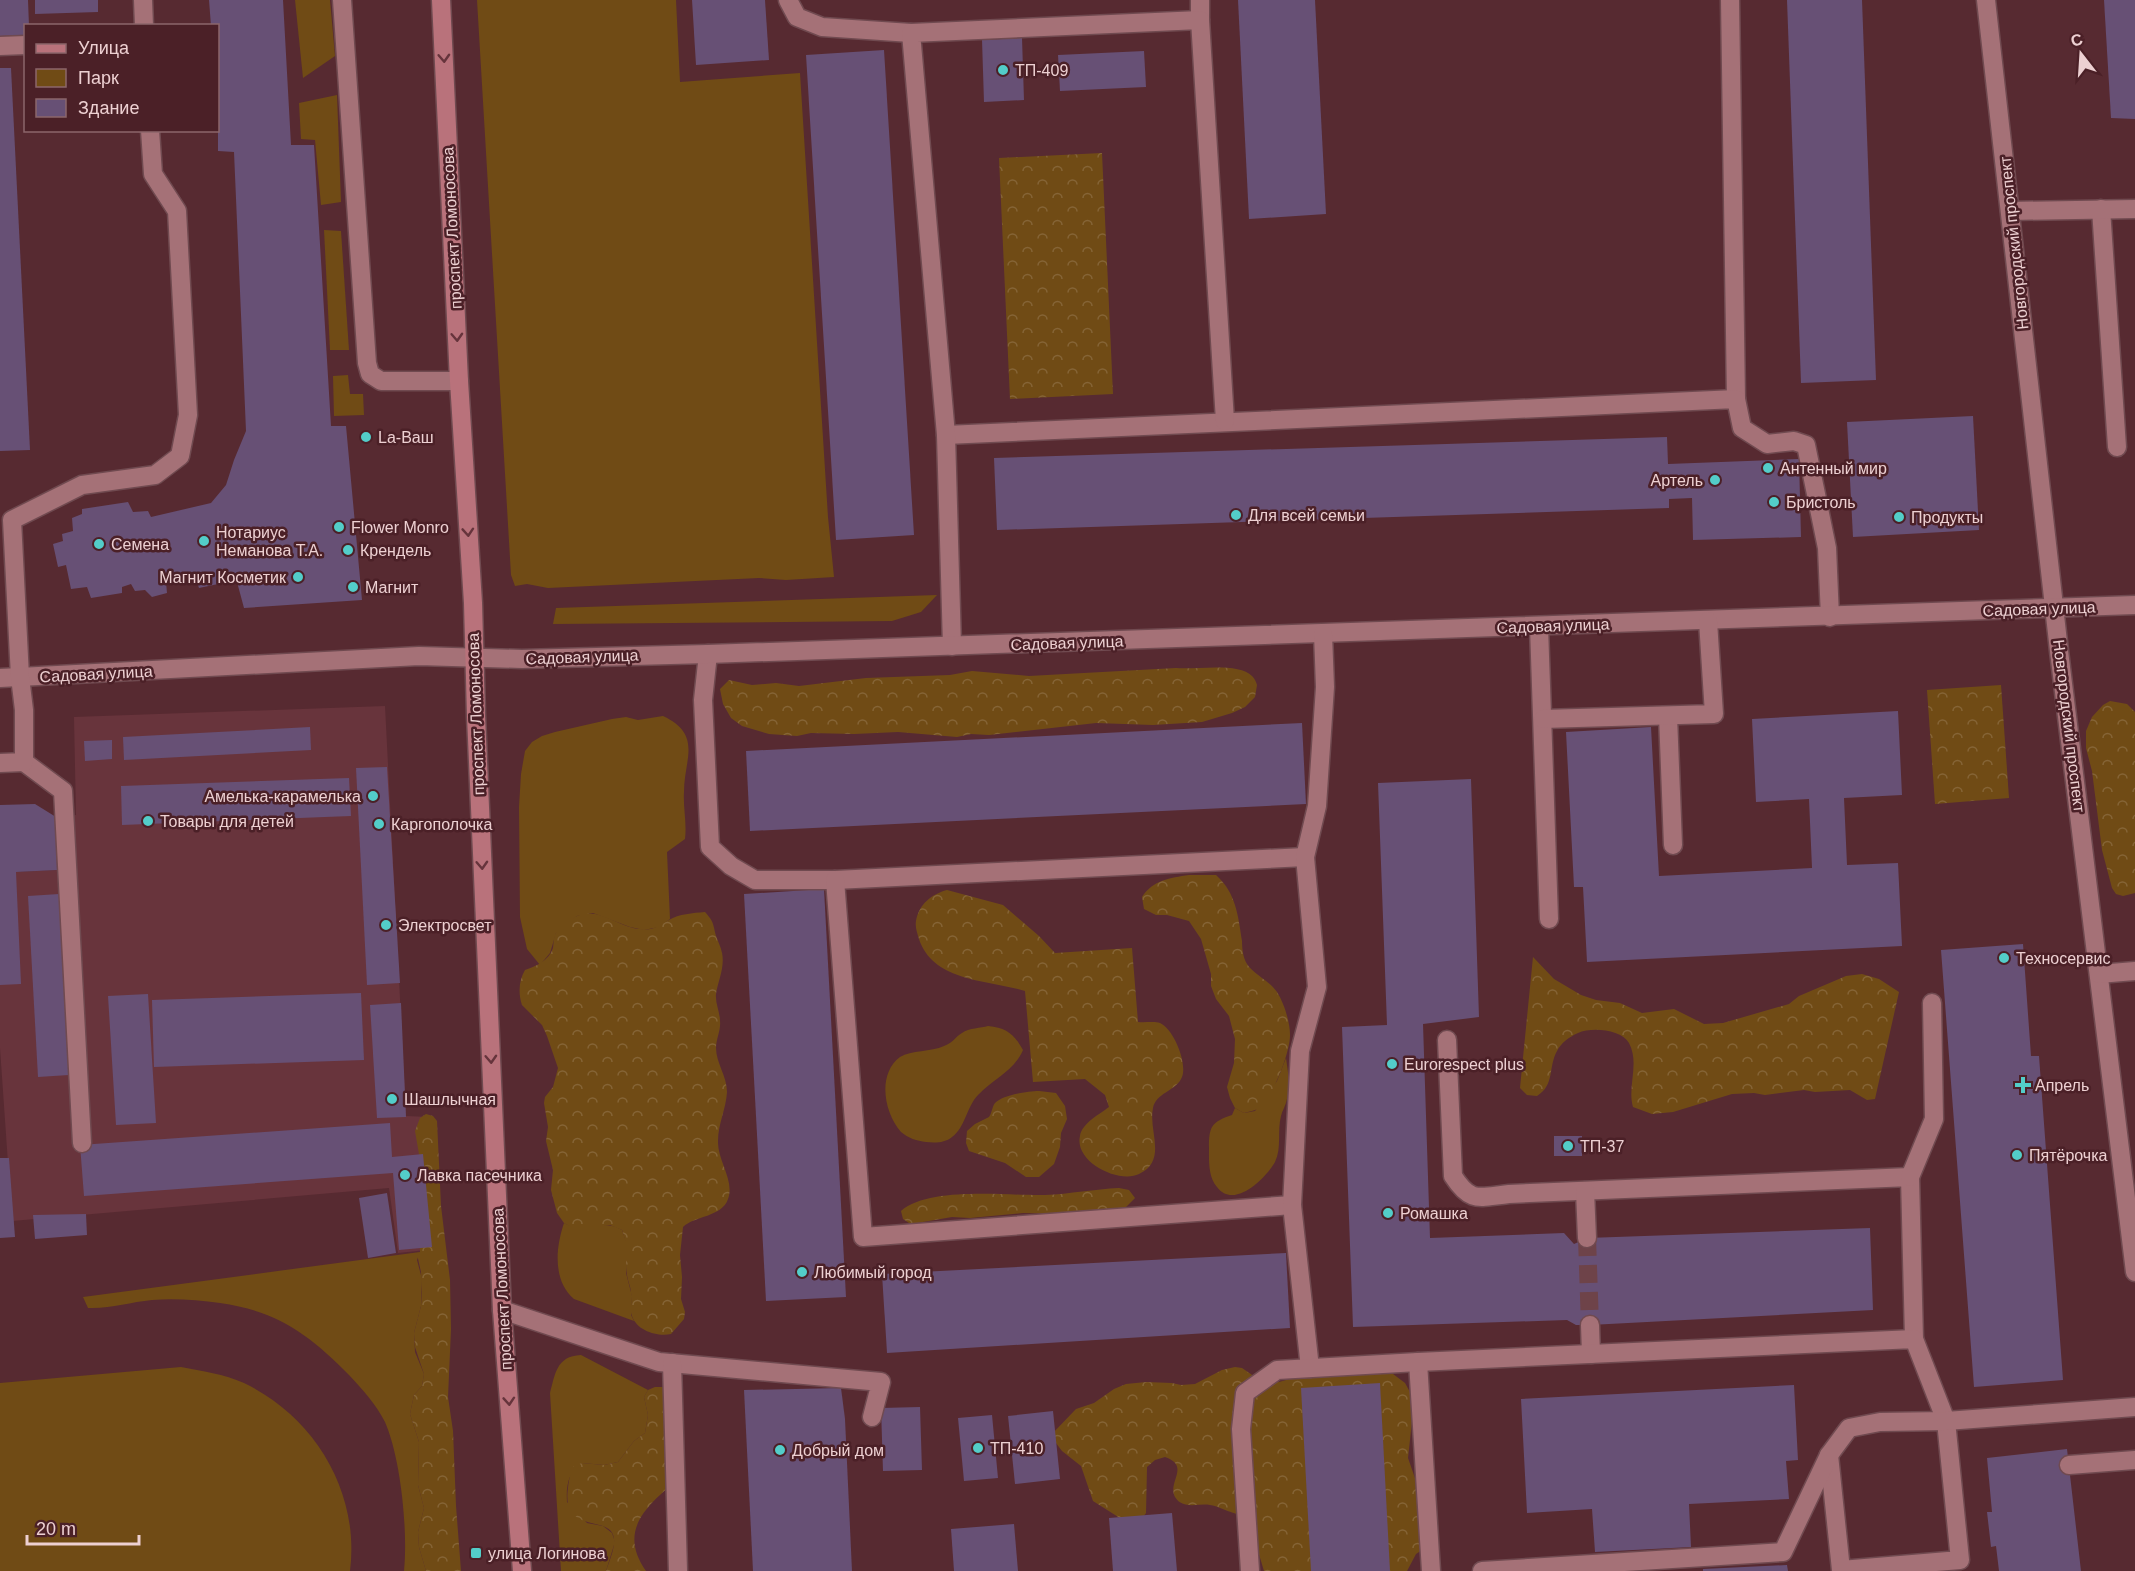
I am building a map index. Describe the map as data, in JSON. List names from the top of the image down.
{
  "streets": {
    "main road": ["проспект Ломоносова"],
    "street": ["Новгородский проспект", "Садовая улица"]
  },
  "crossings": [
    ["проспект Ломоносова", "Садовая улица"],
    ["Новгородский проспект", "Садовая улица"]
  ],
  "one_way": ["проспект Ломоносова"],
  "places": {
    "other": [
      "ТП-409",
      "La-Ваш",
      "Антенный мир",
      "Артель",
      "Бристоль",
      "Для всей семьи",
      "Продукты",
      "Flower Monro",
      "Нотариус Неманова Т.А.",
      "Семена",
      "Крендель",
      "Магнит Косметик",
      "Магнит",
      "Амелька-карамелька",
      "Товары для детей",
      "Каргополочка",
      "Электросвет",
      "Техносервис",
      "Eurorespect plus",
      "Шашлычная",
      "ТП-37",
      "Пятёрочка",
      "Лавка пасечника",
      "Ромашка",
      "Любимый город",
      "ТП-410",
      "Добрый дом"
    ],
    "health": ["Апрель"],
    "transit": ["улица Логинова"]
  },
  "legend": ["Улица", "Парк", "Здание"],
  "scale_bar": "20 m",
  "north": "top"
}
